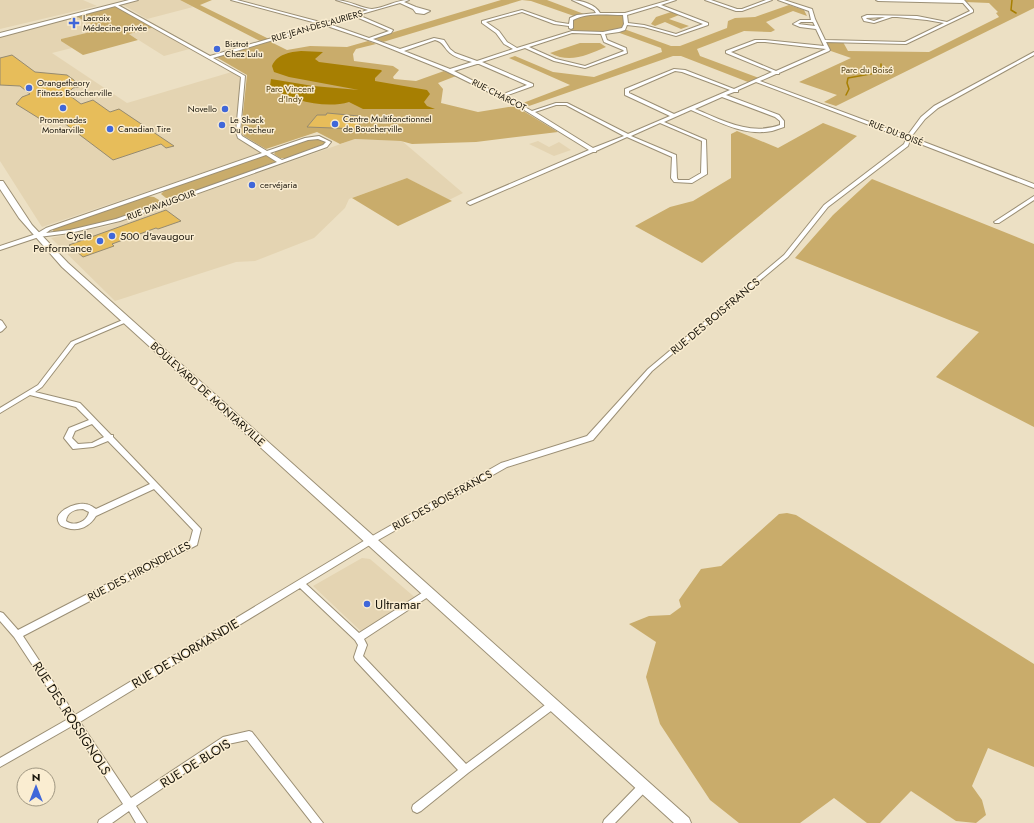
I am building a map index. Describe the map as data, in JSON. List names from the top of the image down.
{
  "streets": {
    "street": [
      "RUE JEAN-DESLAURIERS",
      "RUE CHARCOT",
      "RUE DU BOISÉ",
      "RUE D'AVAUGOUR",
      "RUE DES BOIS-FRANCS",
      "BOULEVARD DE MONTARVILLE",
      "RUE DES HIRONDELLES",
      "RUE DE NORMANDIE",
      "RUE DES ROSSIGNOLS",
      "RUE DE BLOIS"
    ]
  },
  "crossings": [
    ["RUE JEAN-DESLAURIERS", "RUE CHARCOT"],
    ["RUE DU BOISÉ", "RUE DES BOIS-FRANCS"],
    ["RUE D'AVAUGOUR", "BOULEVARD DE MONTARVILLE"],
    ["RUE DES BOIS-FRANCS", "BOULEVARD DE MONTARVILLE"],
    ["RUE DES BOIS-FRANCS", "RUE DE NORMANDIE"],
    ["BOULEVARD DE MONTARVILLE", "RUE DE NORMANDIE"],
    ["RUE DES HIRONDELLES", "RUE DES ROSSIGNOLS"],
    ["RUE DE NORMANDIE", "RUE DES ROSSIGNOLS"],
    ["RUE DES ROSSIGNOLS", "RUE DE BLOIS"]
  ],
  "parks": ["Parc du Boisé", "Parc Vincent d'Indy"],
  "places": {
    "health": ["Lacroix Médecine privée"],
    "other": [
      "Bistrot Chez Lulu",
      "Orangetheory Fitness Boucherville",
      "Promenades Montarville",
      "Novello",
      "Centre Multifonctionnel de Boucherville",
      "Le Shack Du Pecheur",
      "Canadian Tire",
      "cervéjaria",
      "500 d'avaugour",
      "Cycle Performance",
      "Ultramar"
    ]
  },
  "north": "top"
}
